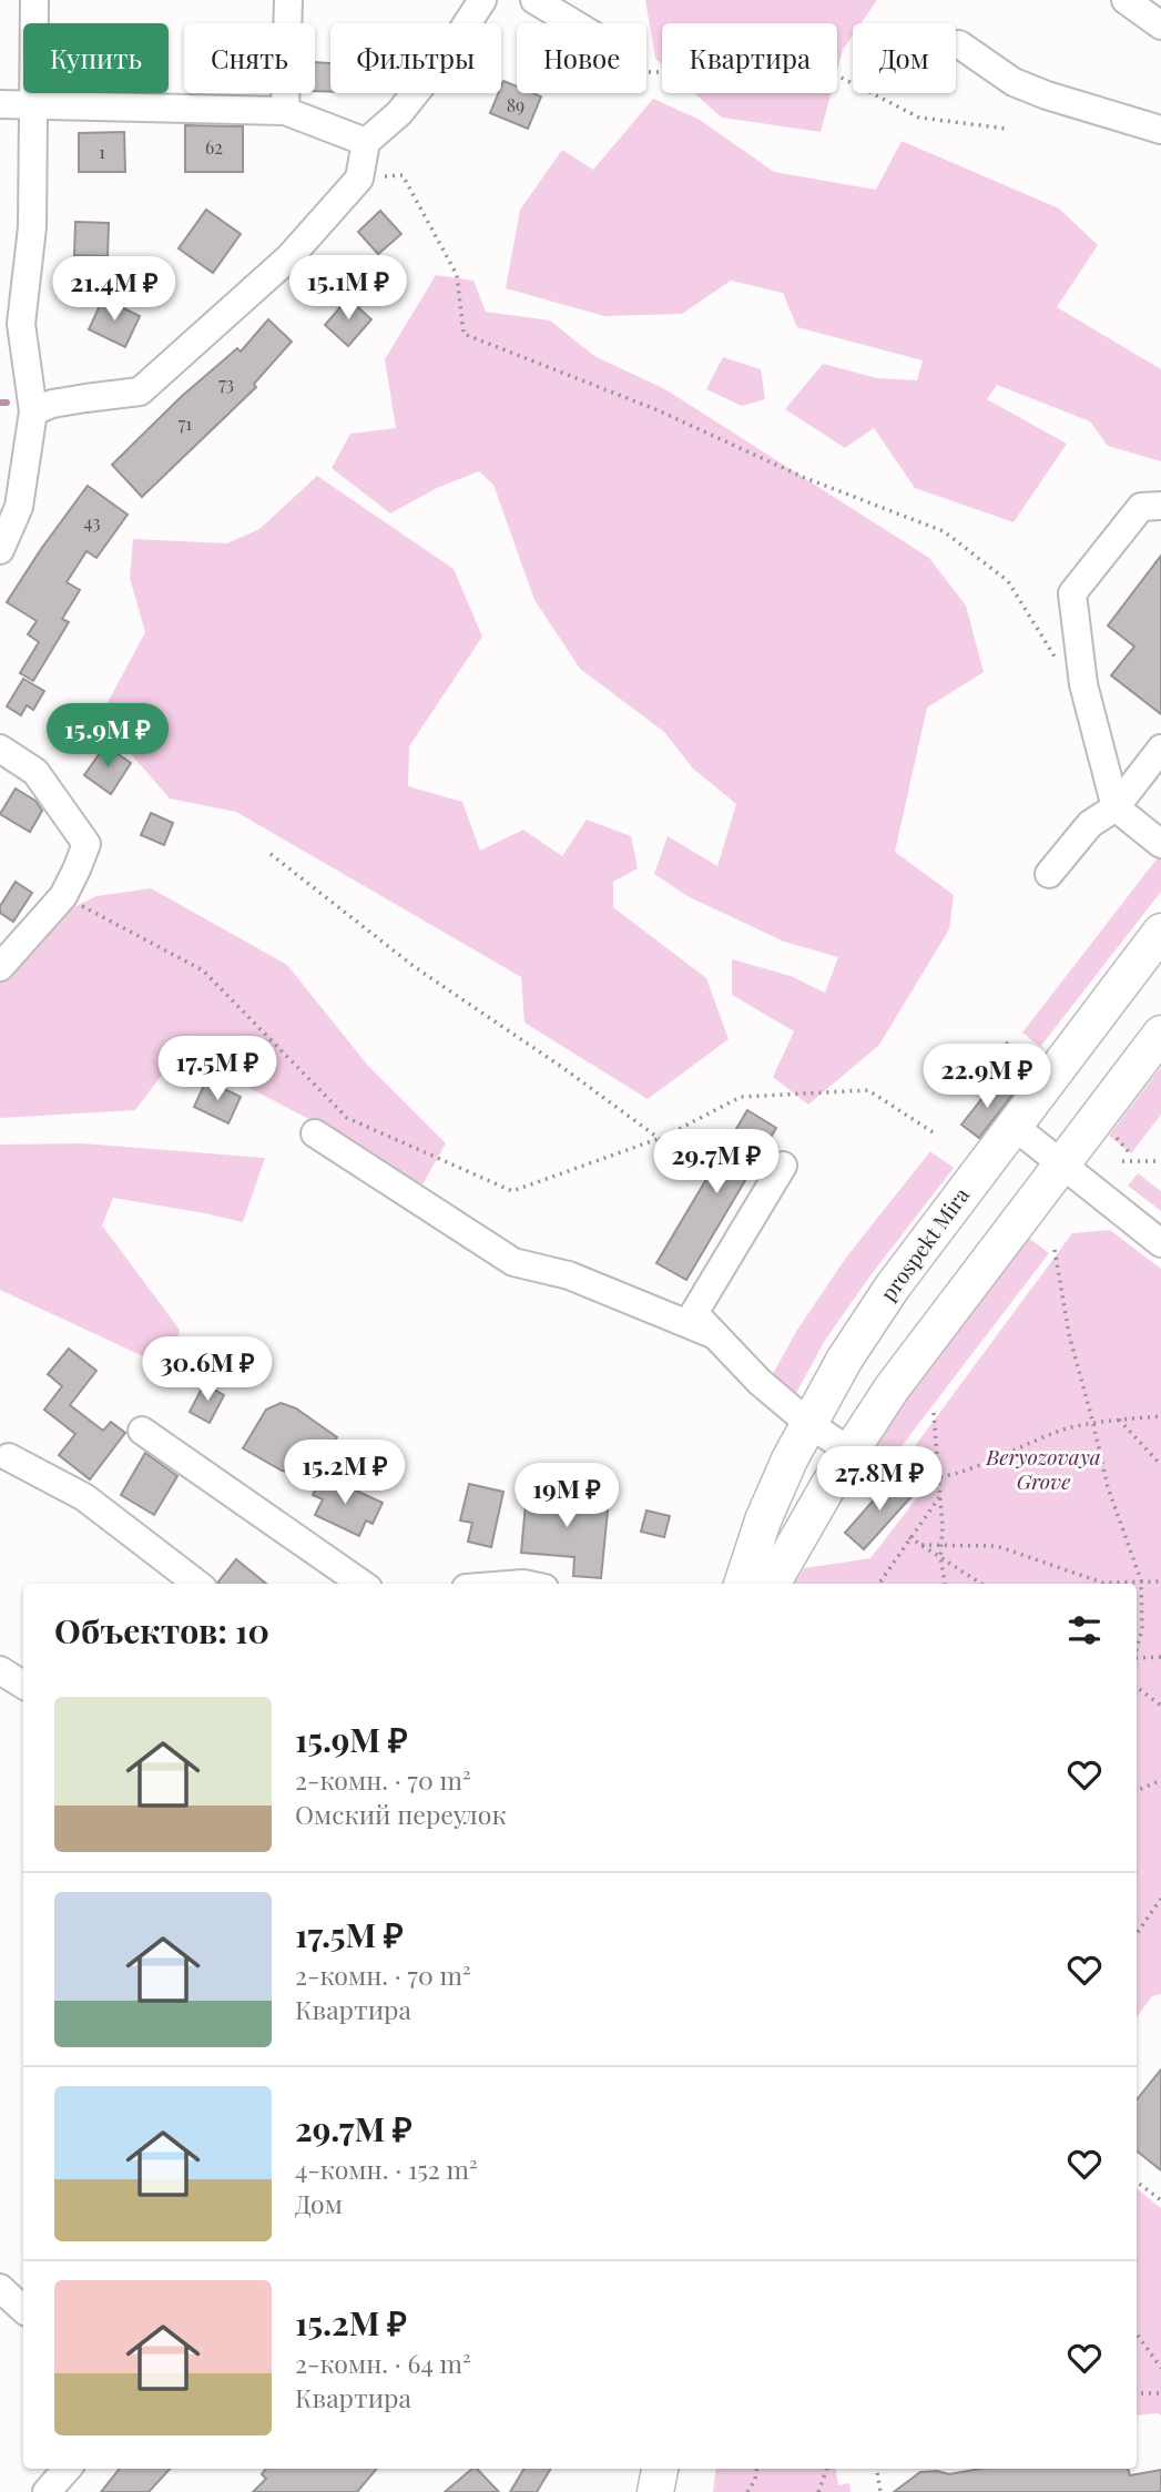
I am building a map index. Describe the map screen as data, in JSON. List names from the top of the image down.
{
  "streets": {
    "main road": ["prospekt Mira"]
  },
  "parks": ["Beryozovaya Grove"],
  "house_numbers": [
    "89",
    "62",
    "1",
    "73",
    "71",
    "43"
  ],
  "page": {
    "chip": [
      "Купить",
      "Снять",
      "Фильтры",
      "Новое",
      "Квартира",
      "Дом"
    ],
    "price": [
      "15.1M ₽",
      "21.4M ₽",
      "15.9M ₽",
      "17.5M ₽",
      "22.9M ₽",
      "29.7M ₽",
      "30.6M ₽",
      "15.2M ₽",
      "27.8M ₽",
      "19M ₽"
    ],
    "heading": "Объектов: 10",
    "list": [
      {
        "name": "15.9M ₽",
        "note": "2-комн. · 70 m² · Омский переулок"
      },
      {
        "name": "17.5M ₽",
        "note": "2-комн. · 70 m² · Квартира"
      },
      {
        "name": "29.7M ₽",
        "note": "4-комн. · 152 m² · Дом"
      },
      {
        "name": "15.2M ₽",
        "note": "2-комн. · 64 m² · Квартира"
      }
    ]
  }
}
